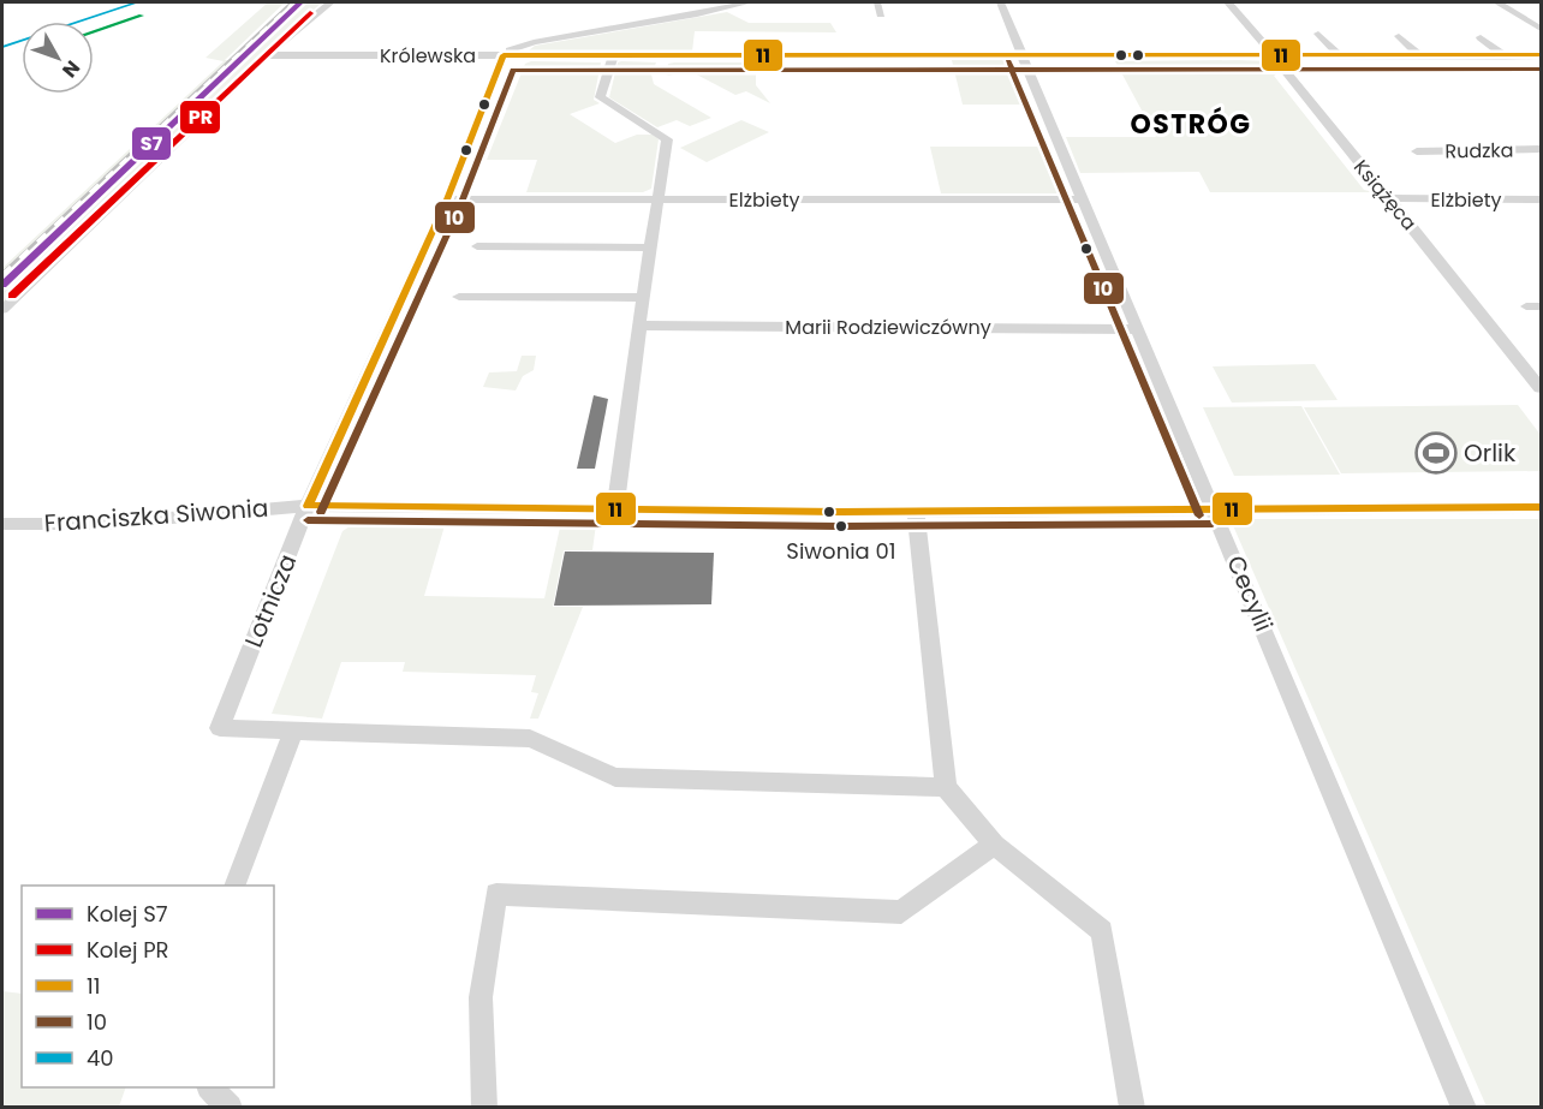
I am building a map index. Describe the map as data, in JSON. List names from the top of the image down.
{
  "streets": {
    "street": [
      "Królewska",
      "Rudzka",
      "Książęca",
      "Elżbiety",
      "Marii Rodziewiczówny",
      "Franciszka Siwonia",
      "Cecylii",
      "Lotnicza"
    ]
  },
  "crossings": [
    ["Królewska", "Książęca"],
    ["Królewska", "Cecylii"],
    ["Królewska", "Lotnicza"],
    ["Książęca", "Elżbiety"],
    ["Elżbiety", "Cecylii"],
    ["Elżbiety", "Lotnicza"],
    ["Marii Rodziewiczówny", "Cecylii"],
    ["Franciszka Siwonia", "Cecylii"],
    ["Franciszka Siwonia", "Lotnicza"]
  ],
  "districts": ["OSTRÓG"],
  "places": {
    "sports": ["Orlik"],
    "other": ["Siwonia 01"]
  },
  "lines": [
    "rail line S7",
    "transit line 40",
    "rail line PR",
    "transit line 11",
    "transit line 10"
  ],
  "legend": [
    "Kolej S7",
    "Kolej PR",
    "11",
    "10",
    "40"
  ],
  "north": "bottom right"
}
